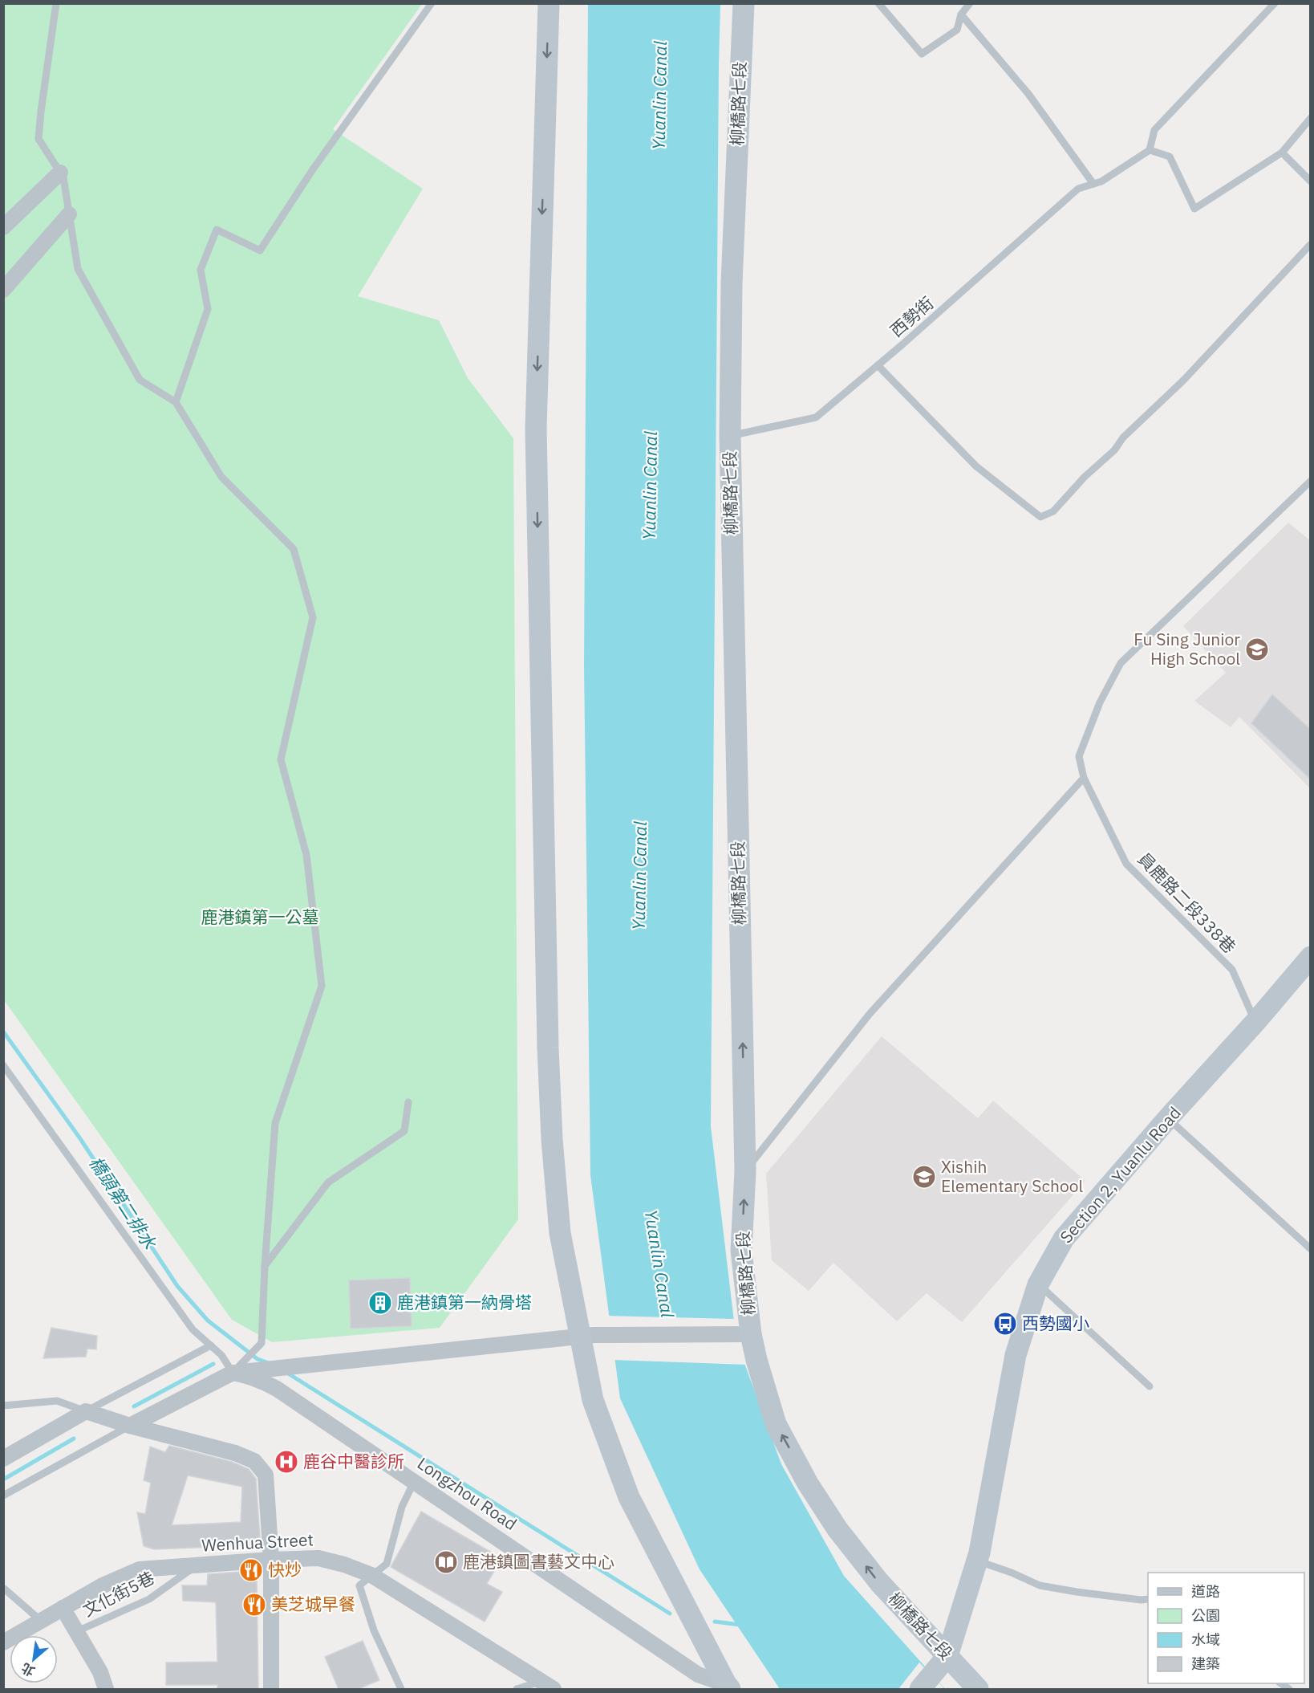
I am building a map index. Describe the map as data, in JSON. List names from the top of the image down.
{
  "streets": {
    "main road": ["柳橋路七段", "Section 2, Yuanlu Road"],
    "street": ["Longzhou Road", "Wenhua Street"],
    "lane": ["西勢街", "員鹿路二段338巷", "文化街5巷"]
  },
  "crossings": [
    ["柳橋路七段", "西勢街"],
    ["柳橋路七段", "Section 2, Yuanlu Road"],
    ["員鹿路二段338巷", "Section 2, Yuanlu Road"],
    ["Wenhua Street", "文化街5巷"]
  ],
  "water": ["Yuanlin Canal", "橋頭第二排水"],
  "parks": ["鹿港鎮第一公墓"],
  "places": {
    "school or university": ["Fu Sing Junior High School", "Xishih Elementary School"],
    "building": ["鹿港鎮第一納骨塔"],
    "bus stop": ["西勢國小"],
    "hospital": ["鹿谷中醫診所"],
    "library": ["鹿港鎮圖書藝文中心"],
    "restaurant": ["快炒", "美芝城早餐"]
  },
  "legend": [
    "道路",
    "公園",
    "水域",
    "建築"
  ],
  "north": "bottom left"
}
